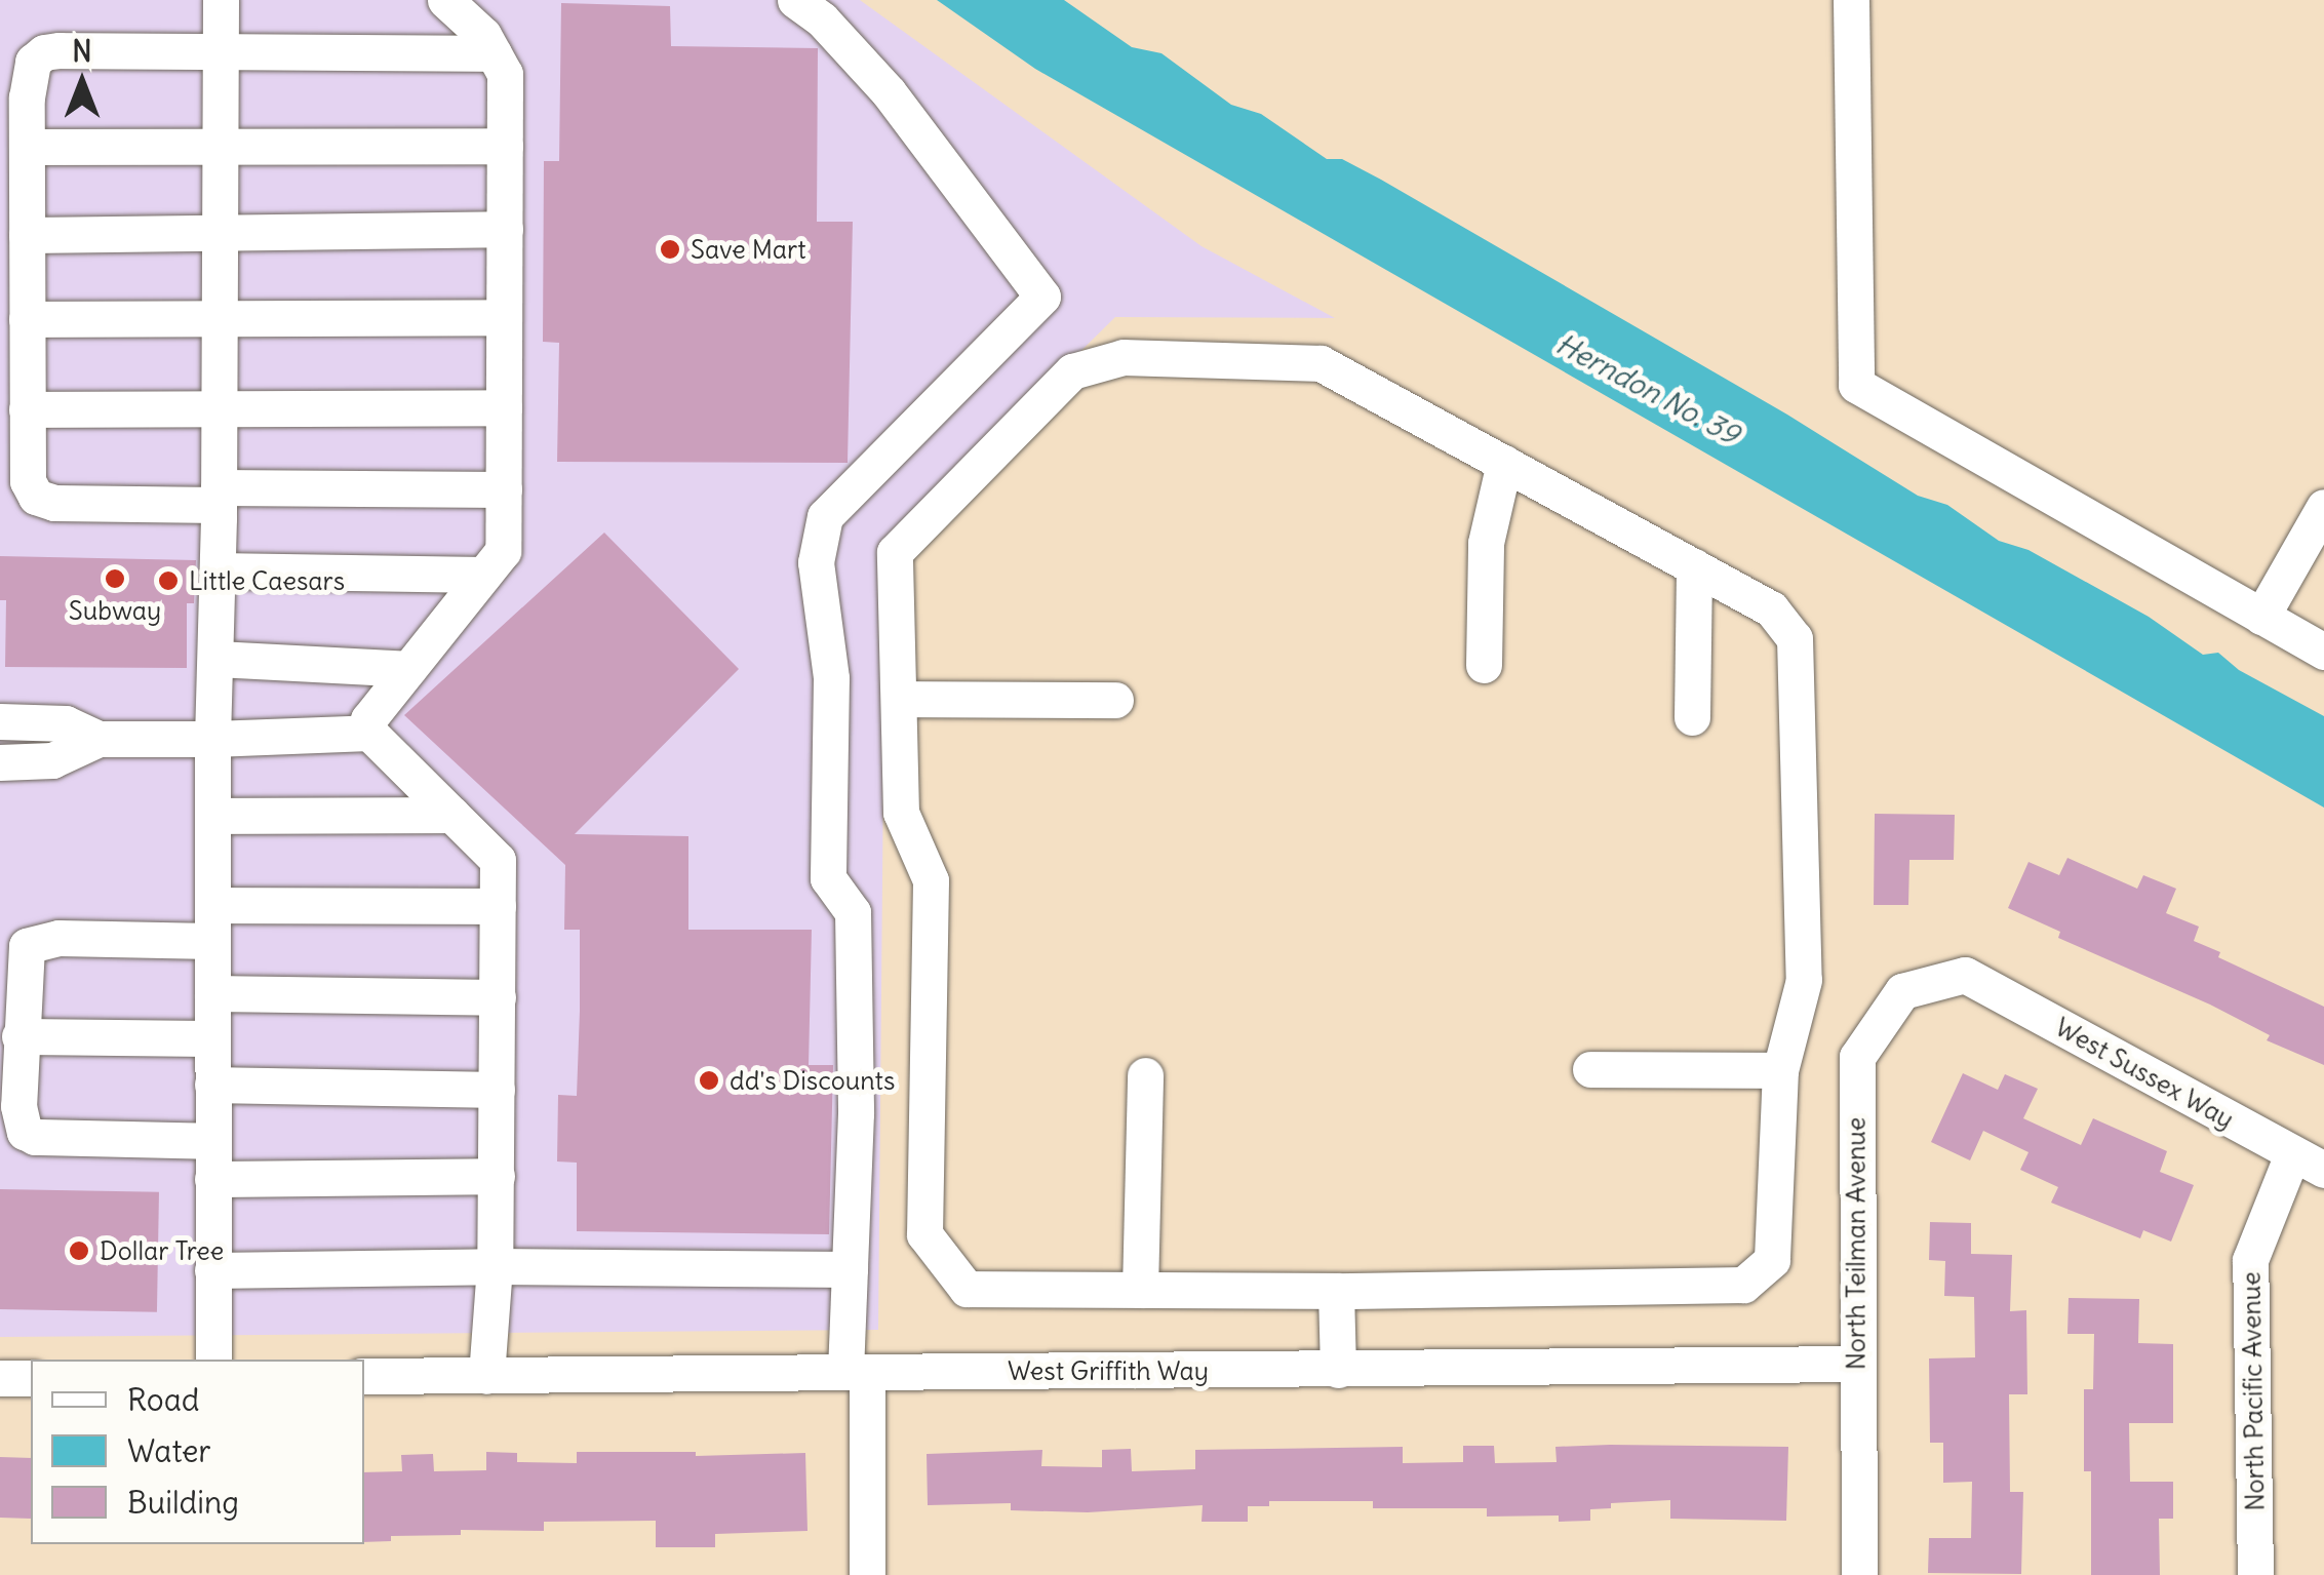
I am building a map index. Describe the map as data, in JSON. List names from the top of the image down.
{
  "streets": {
    "street": [
      "West Sussex Way",
      "North Teilman Avenue",
      "West Griffith Way",
      "North Pacific Avenue"
    ]
  },
  "crossings": [
    ["West Sussex Way", "North Teilman Avenue"],
    ["West Sussex Way", "North Pacific Avenue"],
    ["North Teilman Avenue", "West Griffith Way"]
  ],
  "water": ["Herndon No. 39"],
  "places": [
    "Save Mart",
    "Subway",
    "Little Caesars",
    "dd's Discounts",
    "Dollar Tree"
  ],
  "legend": ["Road", "Water", "Building"],
  "north": "top"
}
